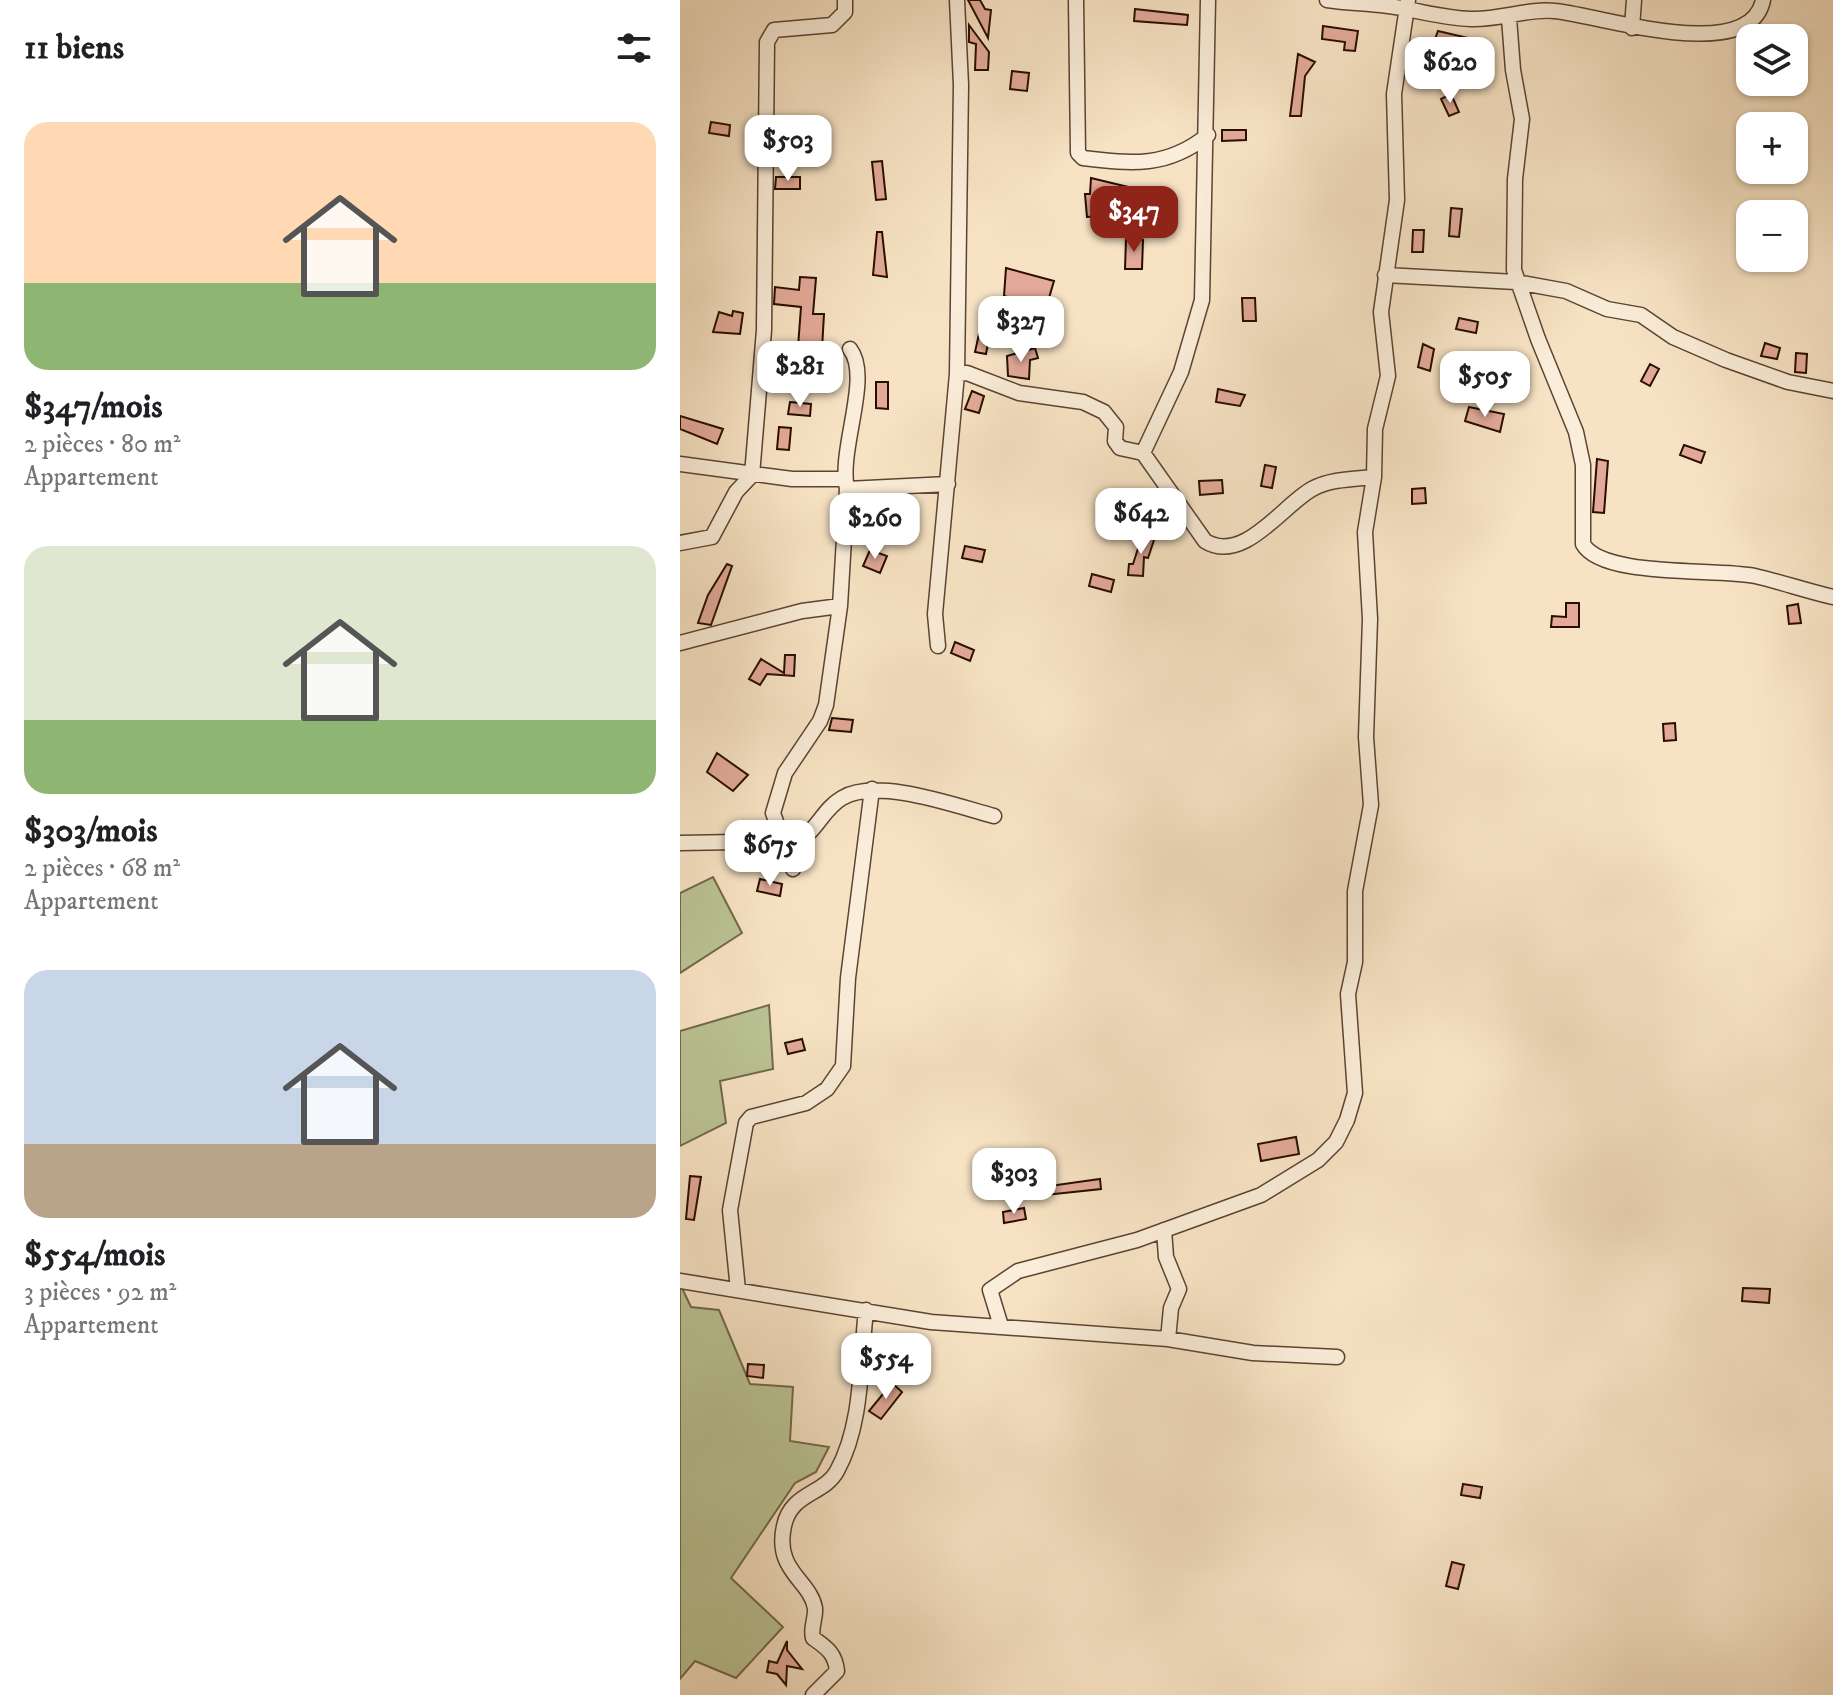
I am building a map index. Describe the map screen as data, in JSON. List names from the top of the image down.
{
  "page": {
    "heading": "11 biens",
    "map_buttons": ["+", "−"],
    "price": [
      "$620",
      "$503",
      "$347",
      "$327",
      "$281",
      "$505",
      "$642",
      "$260",
      "$675",
      "$303",
      "$554"
    ],
    "list": [
      {
        "name": "$347/mois",
        "note": "2 pièces · 80 m² · Appartement"
      },
      {
        "name": "$303/mois",
        "note": "2 pièces · 68 m² · Appartement"
      },
      {
        "name": "$554/mois",
        "note": "3 pièces · 92 m² · Appartement"
      }
    ]
  }
}
